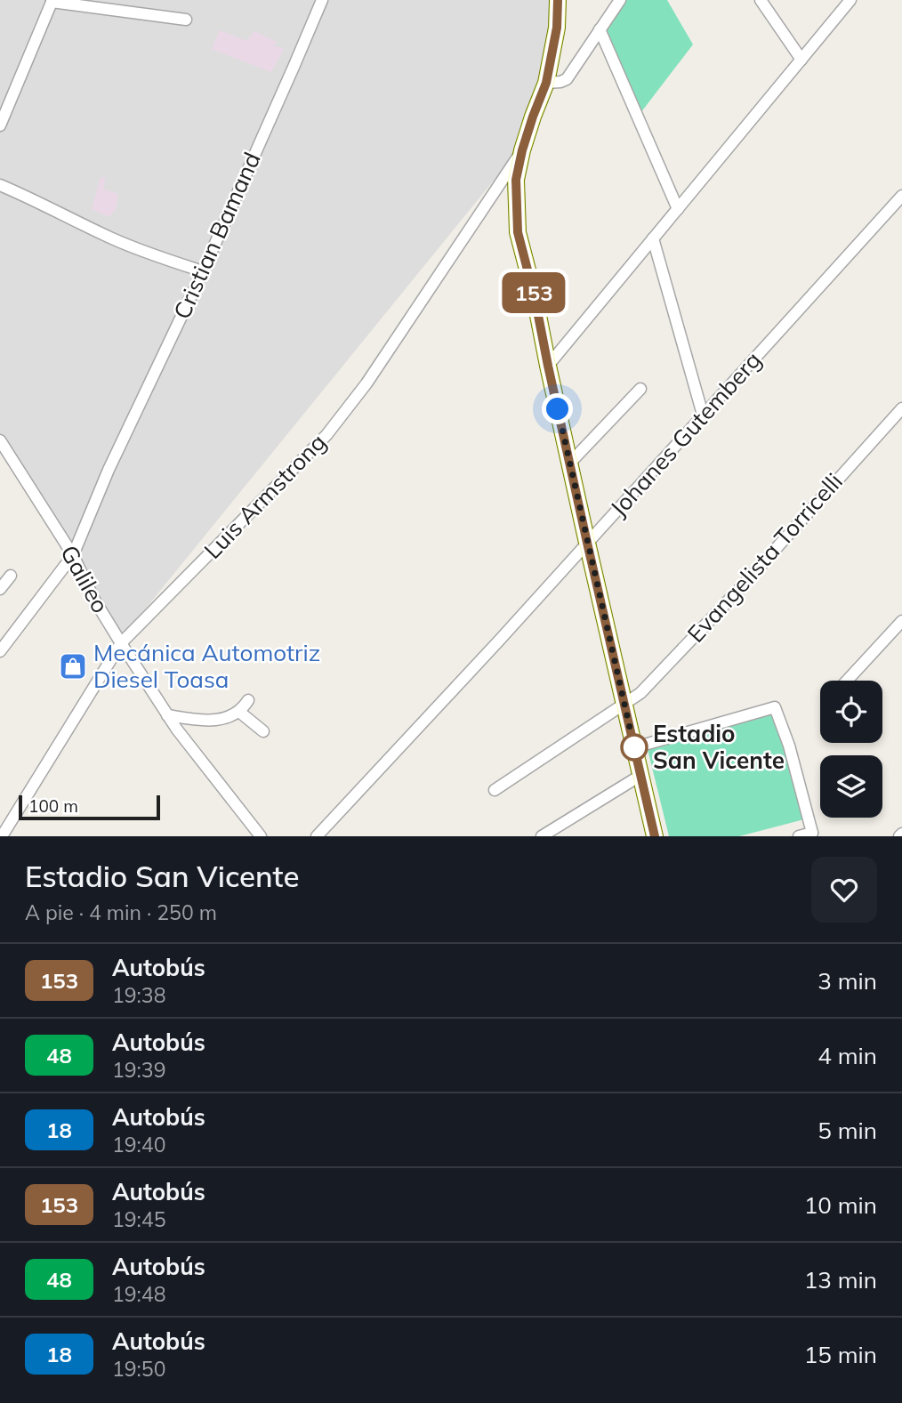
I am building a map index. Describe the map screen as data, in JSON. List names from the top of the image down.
{
  "streets": {
    "street": [
      "Cristian Bamand",
      "Johanes Gutemberg",
      "Luis Armstrong",
      "Evangelista Torricelli",
      "Galileo"
    ]
  },
  "crossings": [
    ["Cristian Bamand", "Galileo"],
    ["Luis Armstrong", "Galileo"]
  ],
  "places": {
    "shop": ["Mecánica Automotriz Diesel Toasa"],
    "other": ["Estadio San Vicente"]
  },
  "lines": ["bus line 153"],
  "scale_bar": "100 m",
  "page": {
    "on_map": "153",
    "scale": "100 m",
    "heading": ["Estadio San Vicente", "A pie · 4 min · 250 m"],
    "list": [
      {
        "mark": "153",
        "name": "Autobús",
        "note": "19:38",
        "value": "3 min"
      },
      {
        "mark": "48",
        "name": "Autobús",
        "note": "19:39",
        "value": "4 min"
      },
      {
        "mark": "18",
        "name": "Autobús",
        "note": "19:40",
        "value": "5 min"
      },
      {
        "mark": "153",
        "name": "Autobús",
        "note": "19:45",
        "value": "10 min"
      },
      {
        "mark": "48",
        "name": "Autobús",
        "note": "19:48",
        "value": "13 min"
      },
      {
        "mark": "18",
        "name": "Autobús",
        "note": "19:50",
        "value": "15 min"
      }
    ]
  }
}
